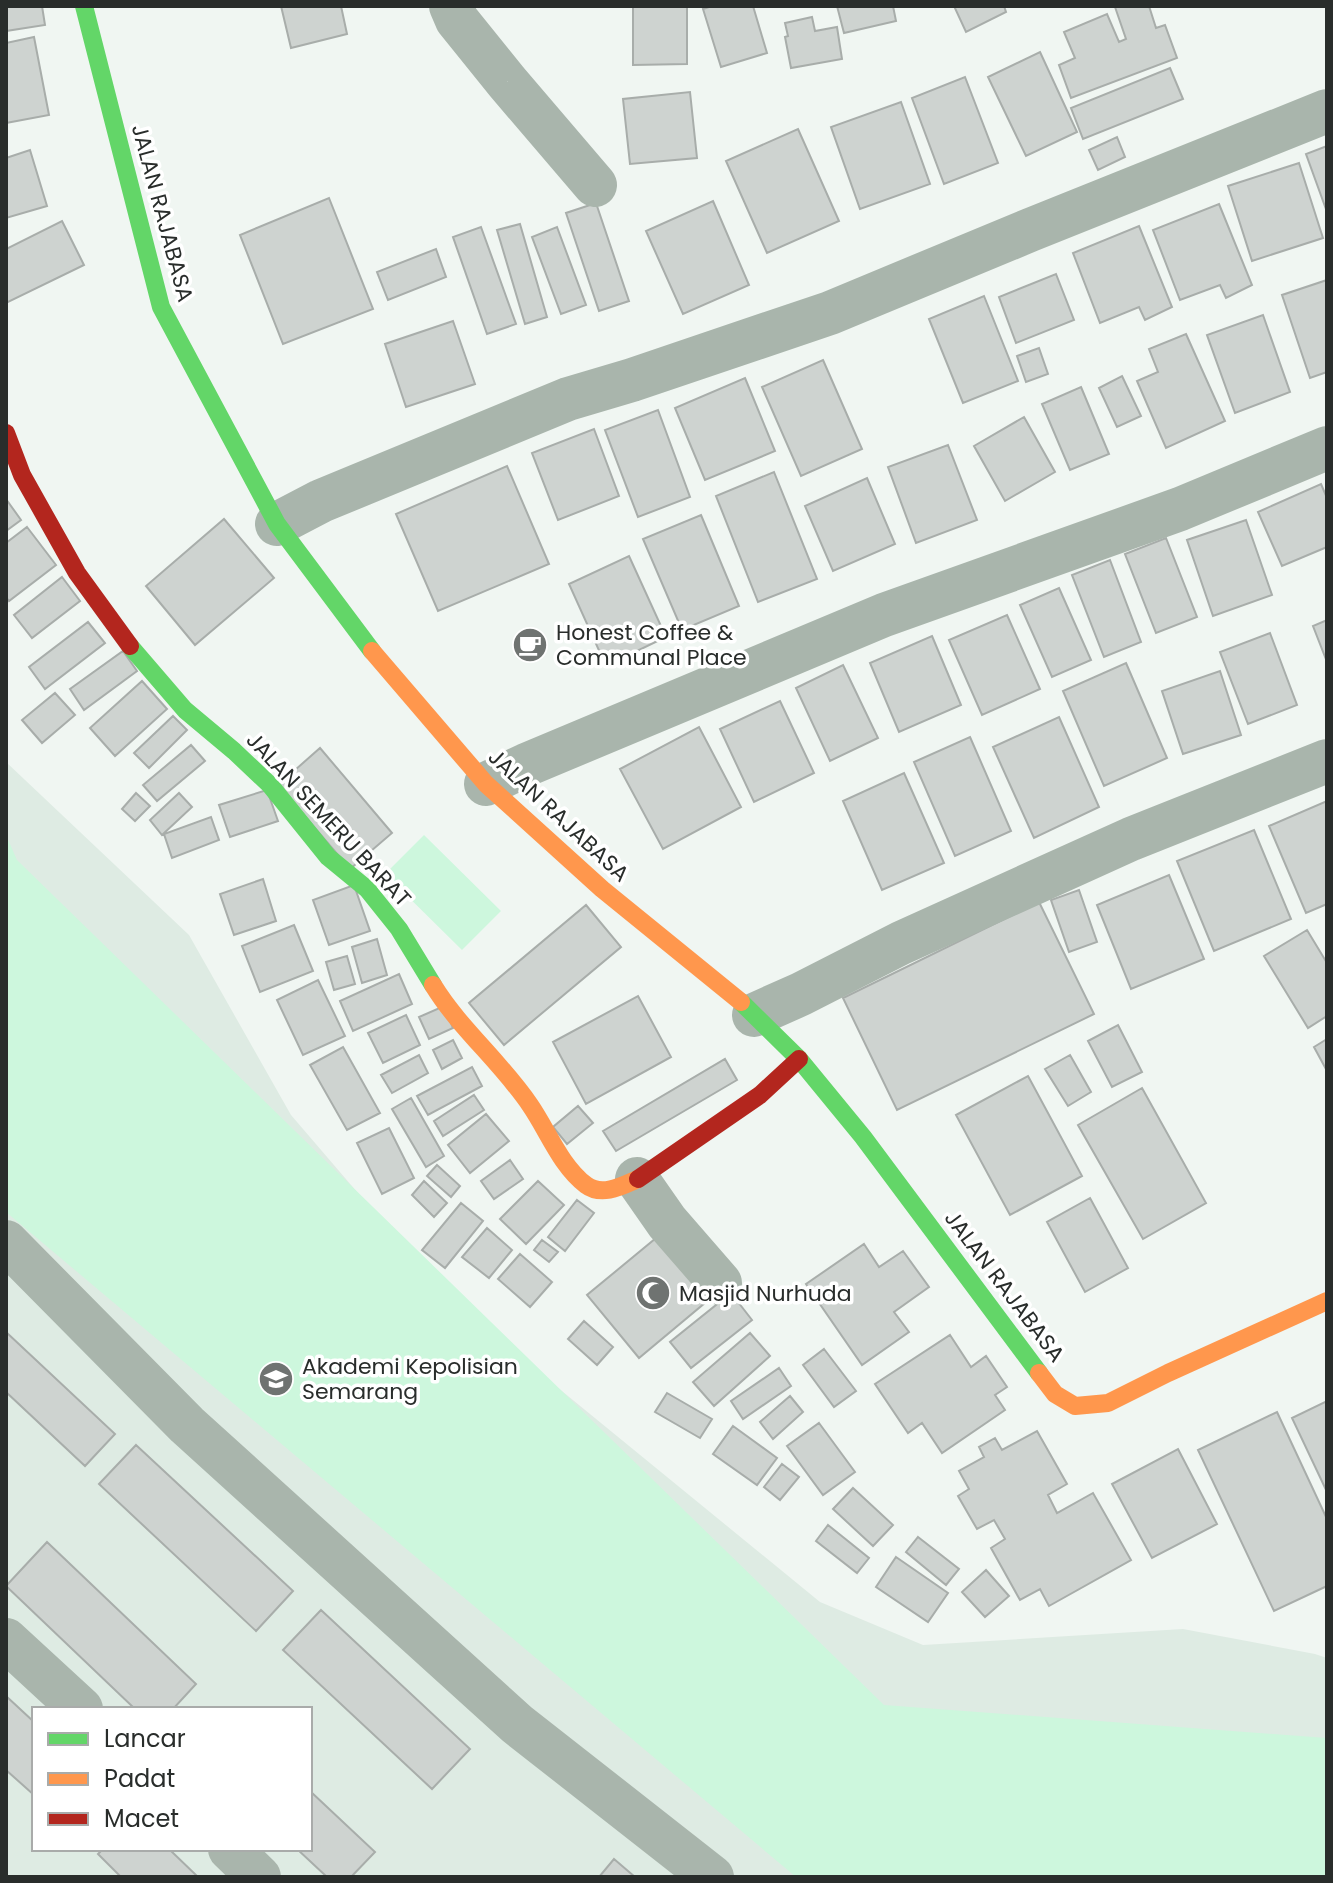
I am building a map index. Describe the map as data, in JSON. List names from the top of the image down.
{
  "streets": {
    "street": ["JALAN RAJABASA", "JALAN SEMERU BARAT"]
  },
  "crossings": [
    ["JALAN RAJABASA", "JALAN SEMERU BARAT"]
  ],
  "places": {
    "cafe": ["Honest Coffee & Communal Place"],
    "mosque": ["Masjid Nurhuda"],
    "school or university": ["Akademi Kepolisian Semarang"]
  },
  "legend": ["Lancar", "Padat", "Macet"]
}
